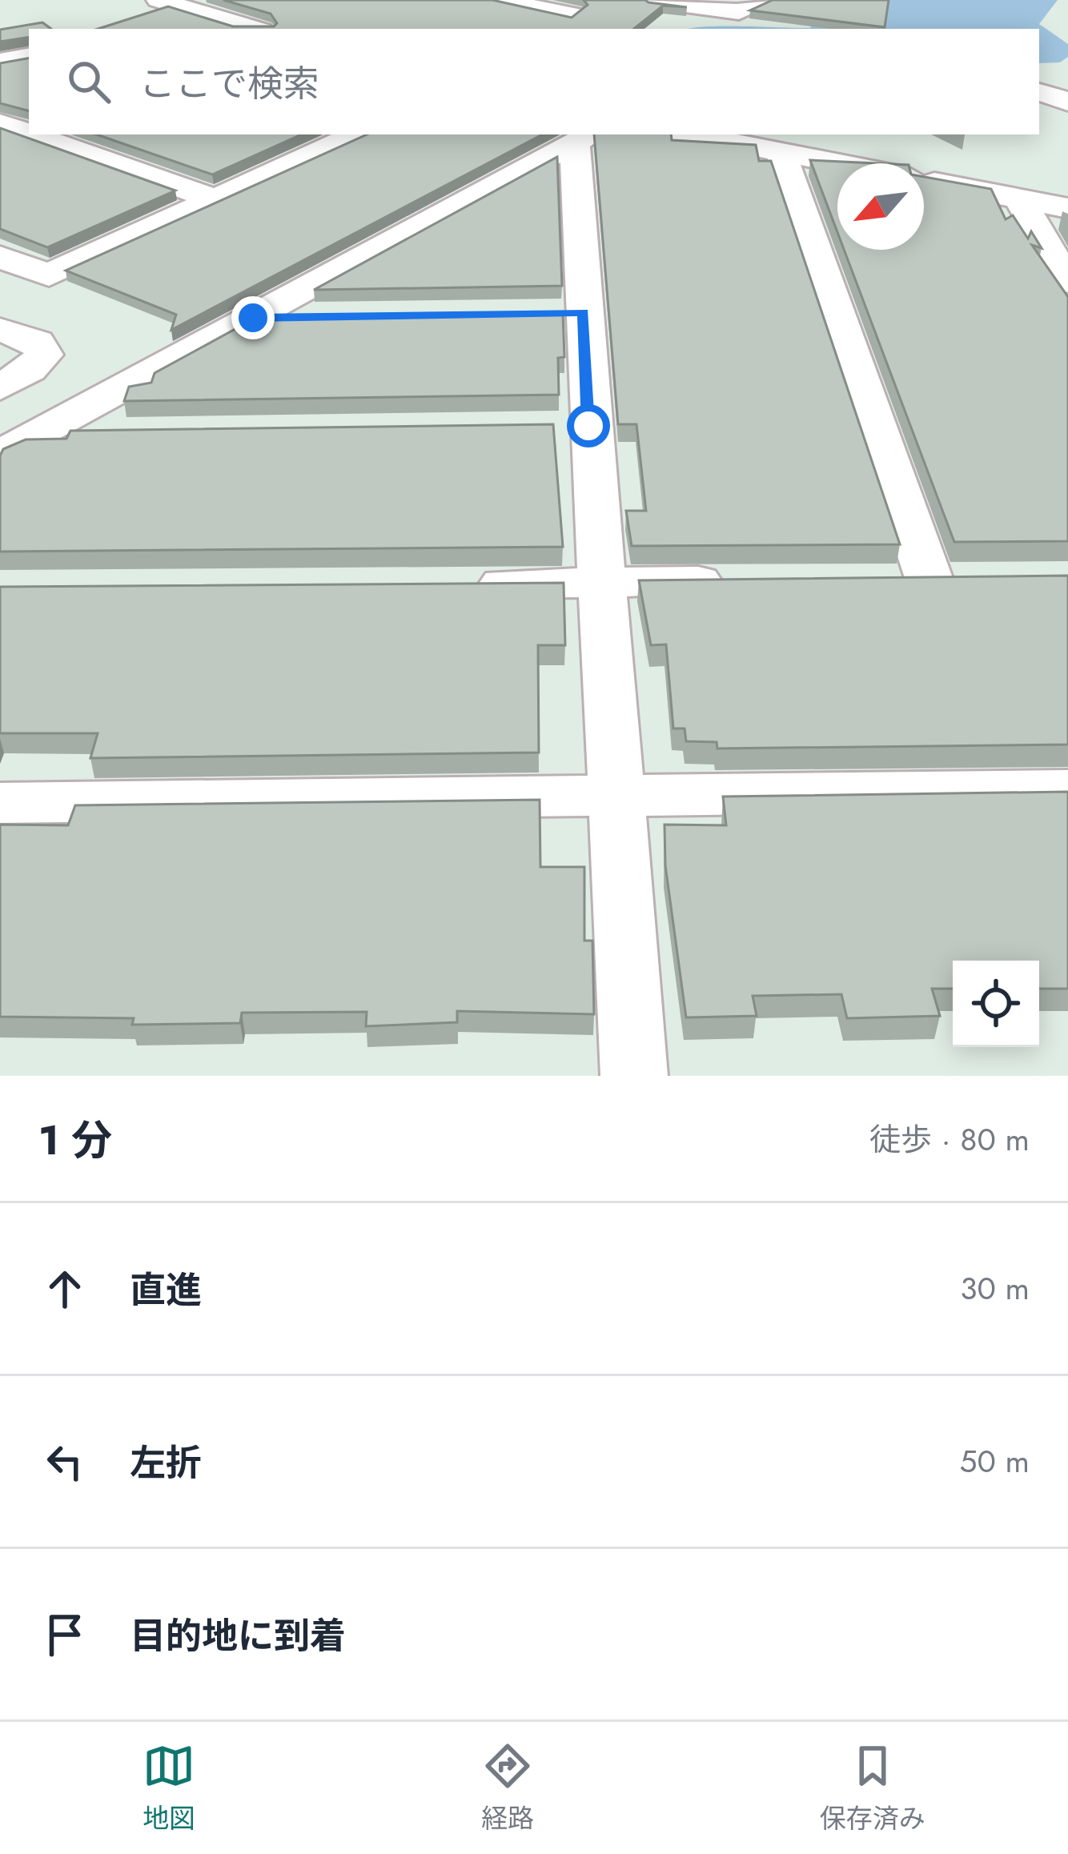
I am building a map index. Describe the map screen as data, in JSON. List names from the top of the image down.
{
  "north": "bottom left",
  "page": {
    "search": "ここで検索",
    "heading": ["1 分", "徒歩 · 80 m"],
    "list": [
      ["直進", "30 m"],
      ["左折", "50 m"],
      "目的地に到着"
    ],
    "nav": ["地図", "経路", "保存済み"]
  }
}
